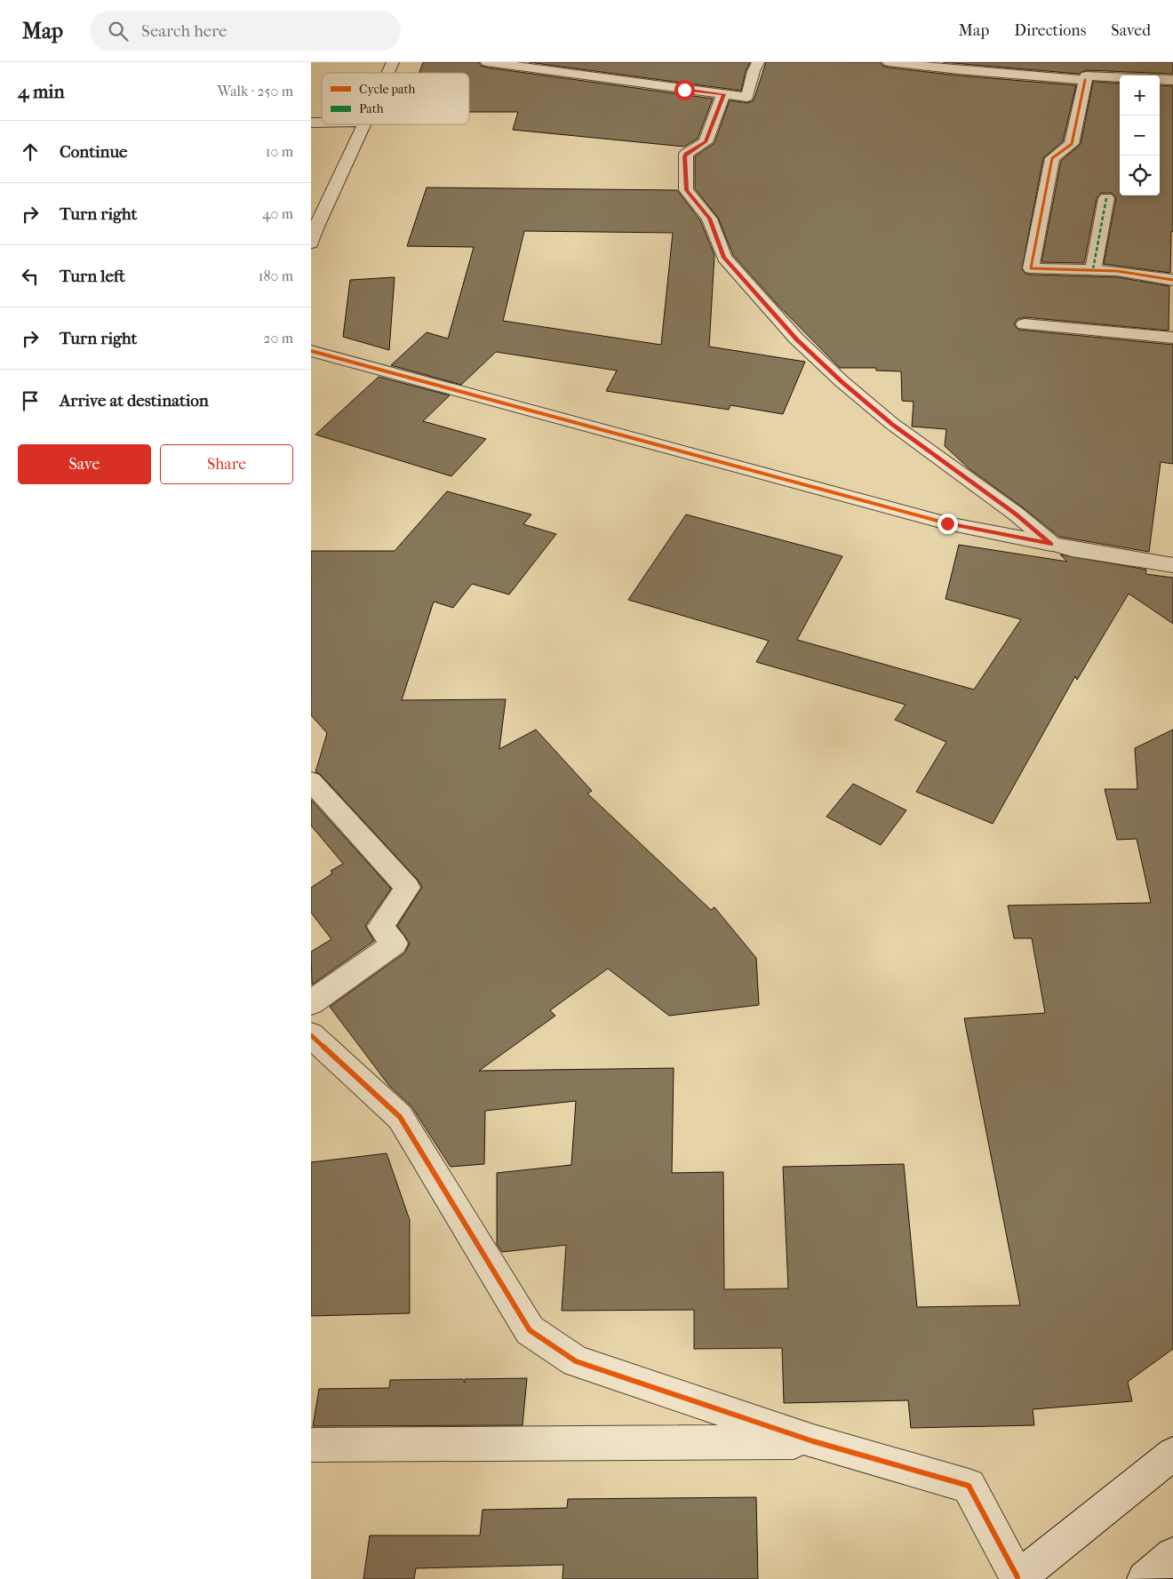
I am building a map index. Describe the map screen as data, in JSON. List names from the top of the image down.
{
  "legend": ["Cycle path", "Path"],
  "page": {
    "header": "Map",
    "search": "Search here",
    "nav": ["Map", "Directions", "Saved"],
    "heading": ["4 min", "Walk · 250 m"],
    "map_buttons": ["+", "−"],
    "list": [
      ["Continue", "10 m"],
      ["Turn right", "40 m"],
      ["Turn left", "180 m"],
      ["Turn right", "20 m"],
      "Arrive at destination"
    ],
    "buttons": ["Save", "Share"]
  }
}
